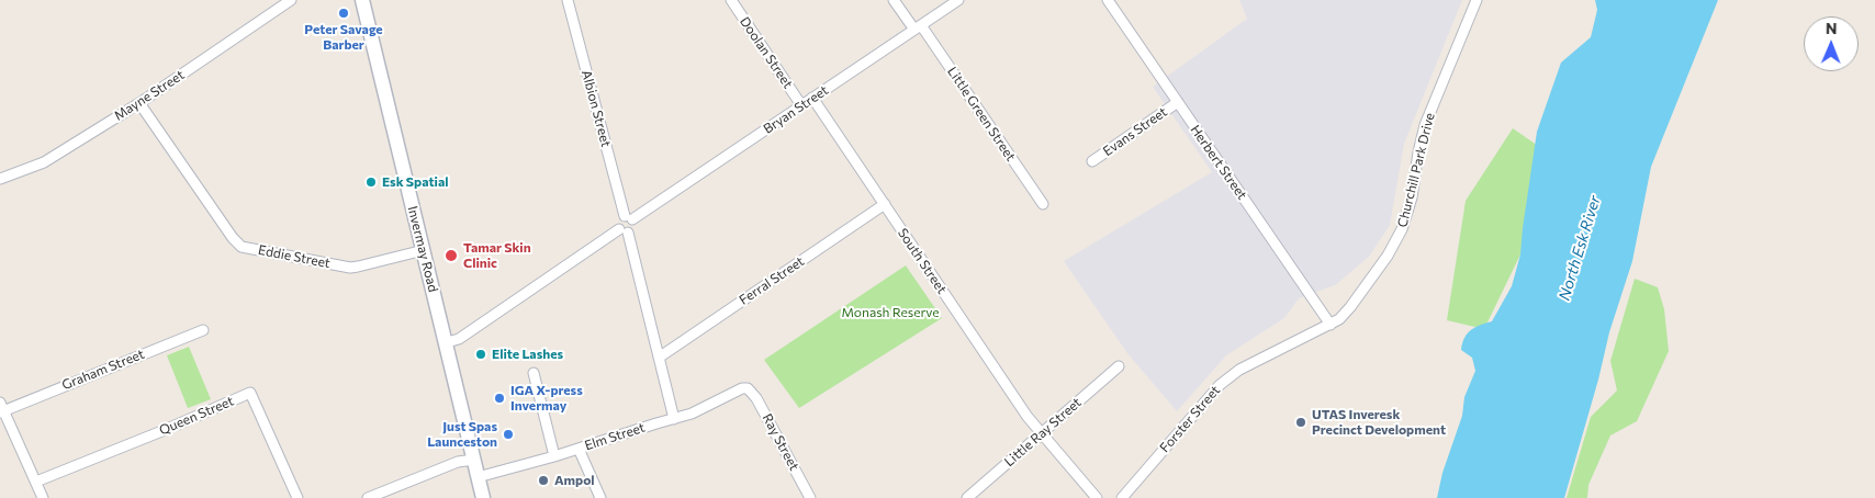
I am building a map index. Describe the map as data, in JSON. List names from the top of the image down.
{
  "streets": {
    "main road": ["Invermay Road"],
    "street": [
      "Doolan Street",
      "Mayne Street",
      "Albion Street",
      "Bryan Street",
      "Little Green Street",
      "Evans Street",
      "Herbert Street",
      "Churchill Park Drive",
      "Eddie Street",
      "South Street",
      "Ferral Street",
      "Graham Street",
      "Queen Street",
      "Forster Street",
      "Little Ray Street",
      "Elm Street",
      "Ray Street"
    ]
  },
  "crossings": [
    ["Doolan Street", "Bryan Street"],
    ["Mayne Street", "Eddie Street"],
    ["Albion Street", "Bryan Street"],
    ["Bryan Street", "Little Green Street"],
    ["Bryan Street", "South Street"],
    ["Evans Street", "Herbert Street"],
    ["Herbert Street", "Churchill Park Drive"],
    ["Herbert Street", "Forster Street"],
    ["Churchill Park Drive", "Forster Street"],
    ["Invermay Road", "Eddie Street"],
    ["Invermay Road", "Elm Street"],
    ["South Street", "Ferral Street"],
    ["South Street", "Little Ray Street"],
    ["Elm Street", "Ray Street"]
  ],
  "water": ["North Esk River"],
  "parks": ["Monash Reserve"],
  "places": [
    "Peter Savage Barber",
    "Esk Spatial",
    "Tamar Skin Clinic",
    "Elite Lashes",
    "IGA X-press Invermay",
    "UTAS Inveresk Precinct Development",
    "Just Spas Launceston",
    "Ampol"
  ],
  "north": "top"
}
